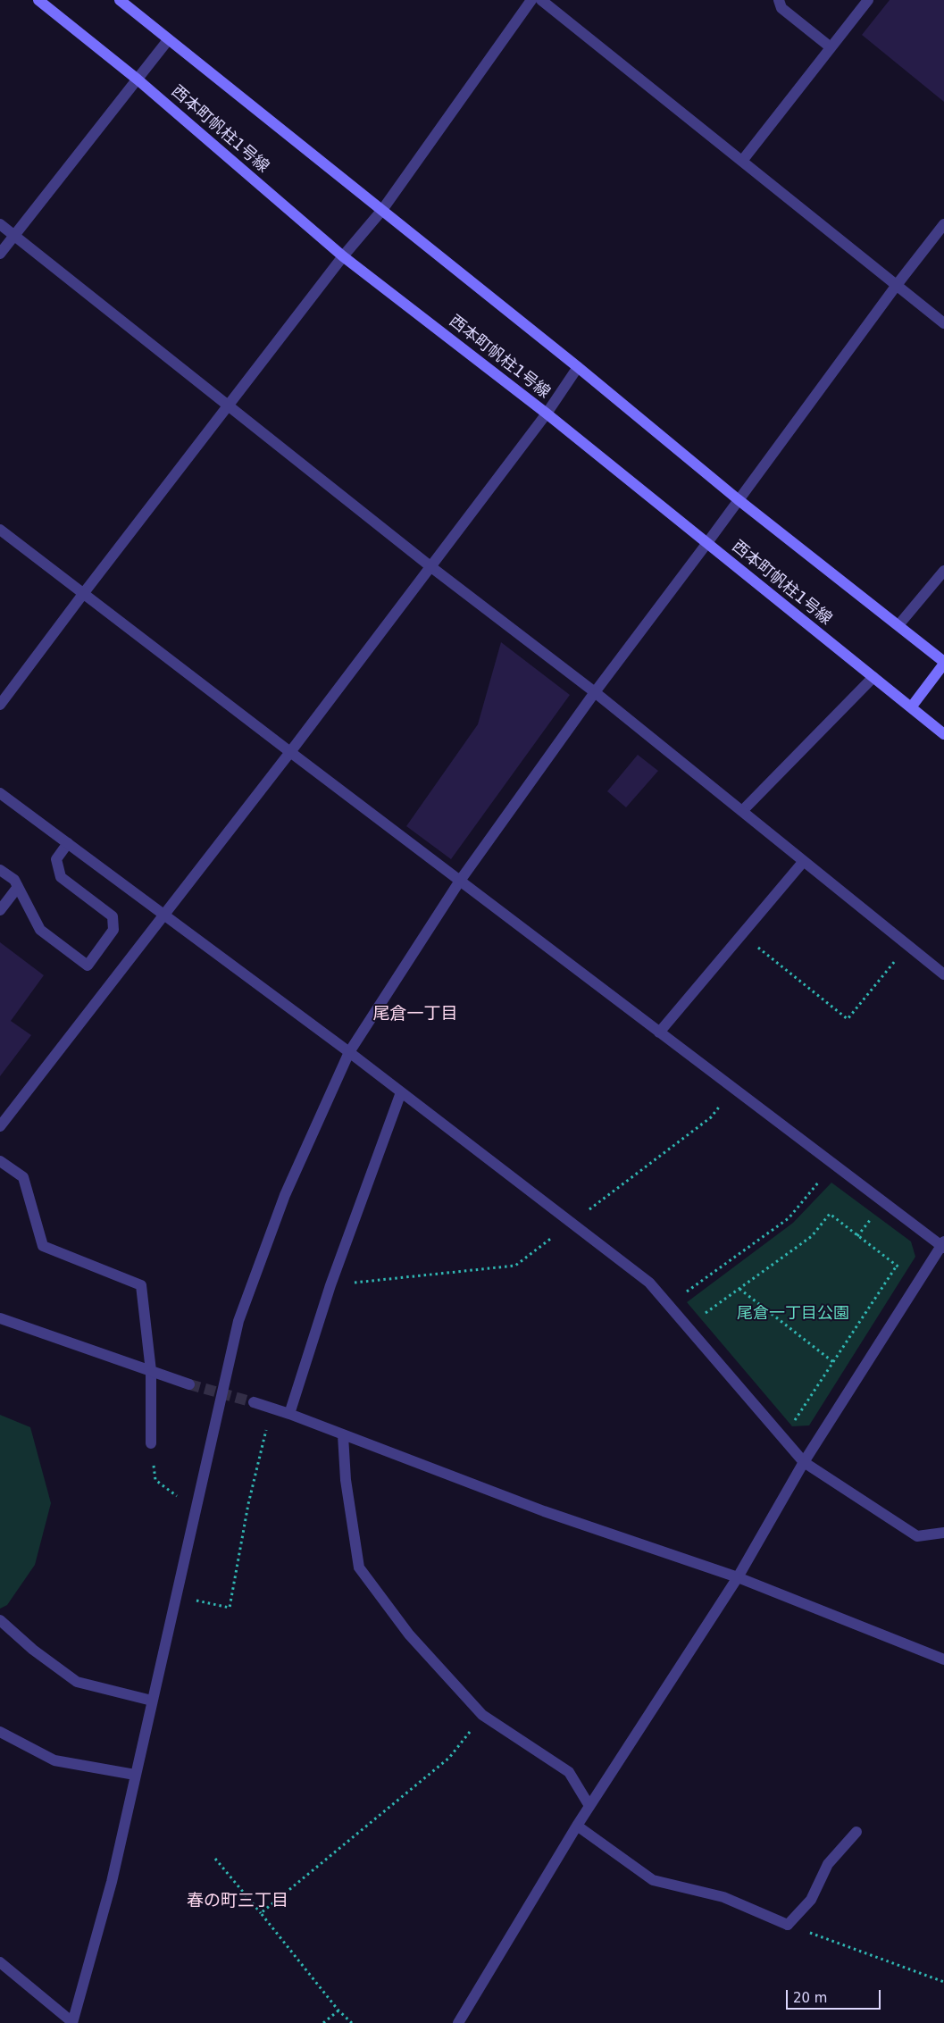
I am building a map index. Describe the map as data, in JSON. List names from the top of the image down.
{
  "streets": {
    "street": ["西本町帆柱1号線"]
  },
  "districts": ["尾倉一丁目", "春の町三丁目"],
  "parks": ["尾倉一丁目公園"],
  "scale_bar": "20 m"
}
